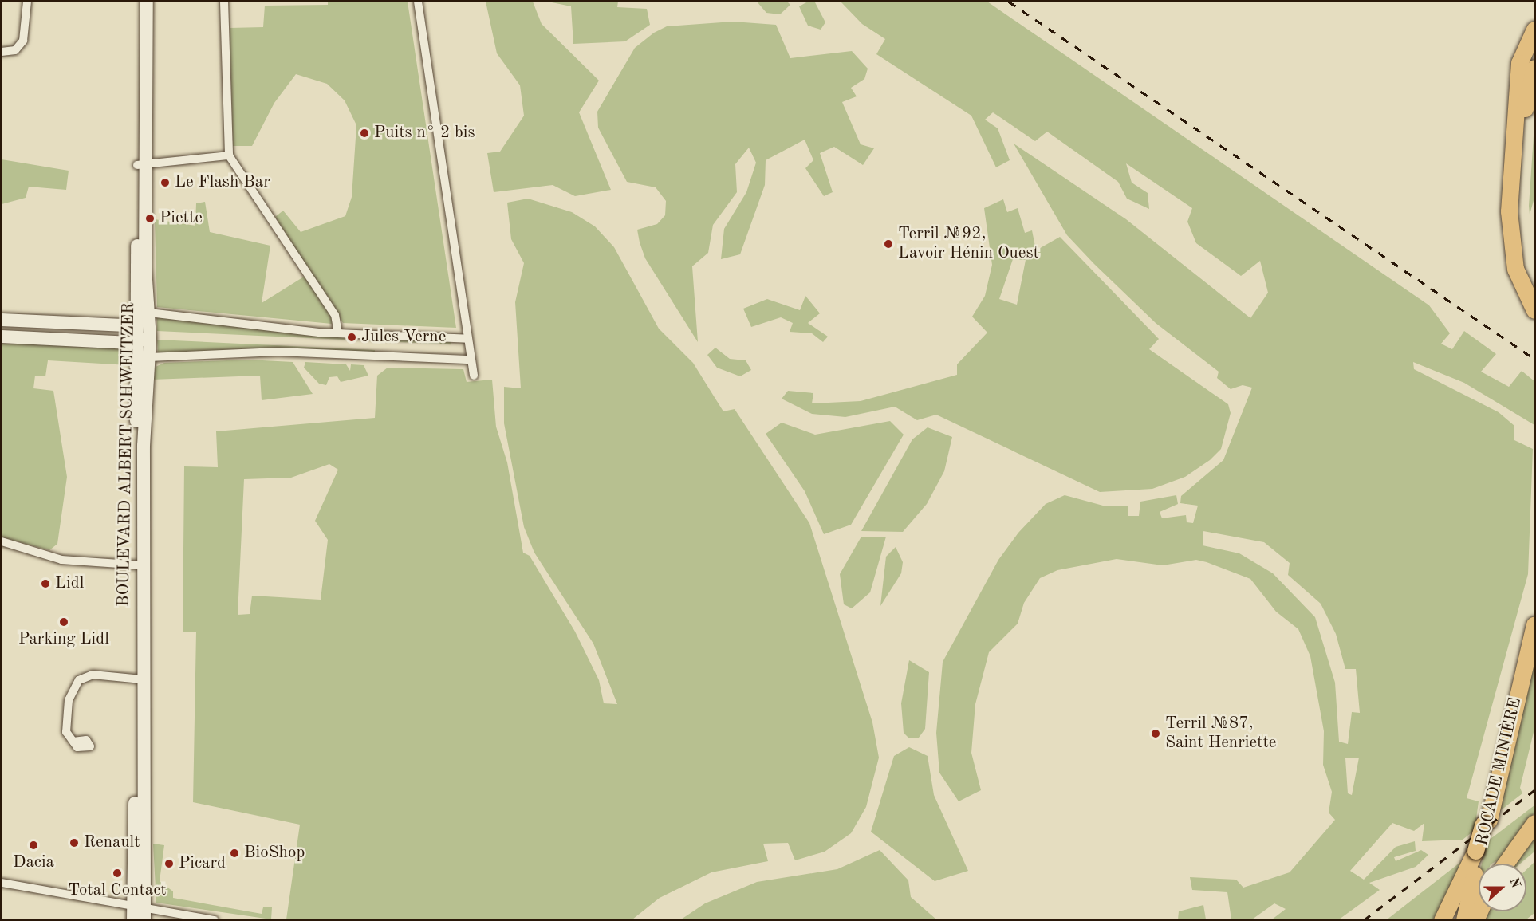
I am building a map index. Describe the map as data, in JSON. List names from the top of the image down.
{
  "streets": {
    "highway": ["ROCADE MINIÈRE"],
    "main road": ["BOULEVARD ALBERT SCHWEITZER"]
  },
  "places": [
    "Puits n° 2 bis",
    "Le Flash Bar",
    "Piette",
    "Terril №92, Lavoir Hénin Ouest",
    "Jules Verne",
    "Lidl",
    "Parking Lidl",
    "Terril №87, Saint Henriette",
    "Renault",
    "Dacia",
    "BioShop",
    "Picard",
    "Total Contact"
  ],
  "north": "right"
}
